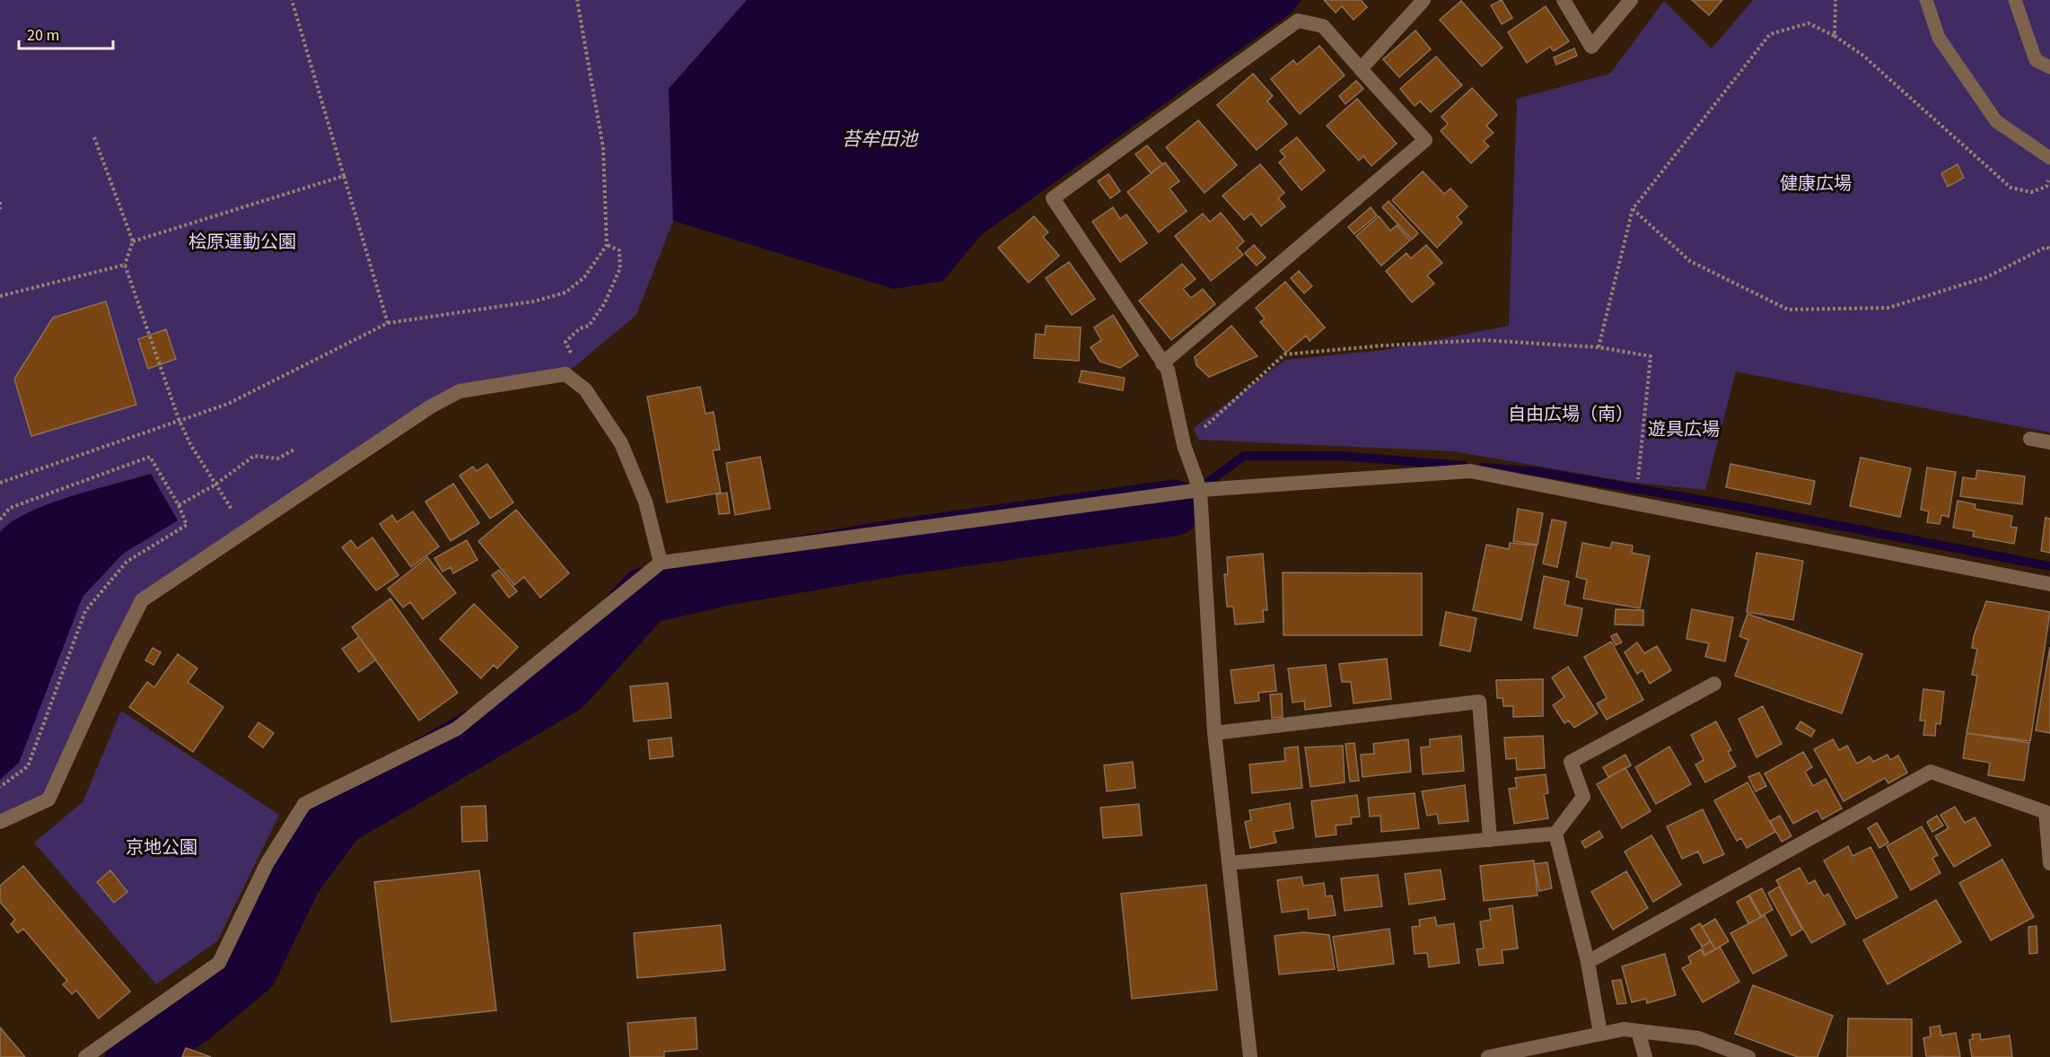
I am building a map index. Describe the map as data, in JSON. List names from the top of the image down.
{
  "water": ["苔牟田池"],
  "parks": [
    "健康広場",
    "桧原運動公園",
    "自由広場（南）",
    "遊具広場",
    "京地公園"
  ],
  "scale_bar": "20 m"
}
